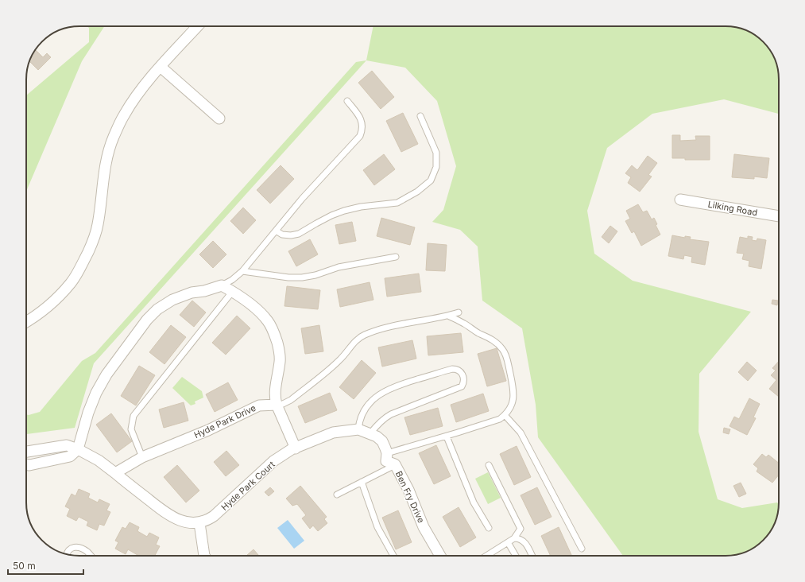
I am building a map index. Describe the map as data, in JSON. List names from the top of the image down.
{
  "streets": {
    "street": [
      "Lilking Road",
      "Hyde Park Drive",
      "Hyde Park Court",
      "Ben Fry Drive"
    ]
  },
  "crossings": [
    ["Hyde Park Court", "Ben Fry Drive"]
  ],
  "scale_bar": "50 m"
}
